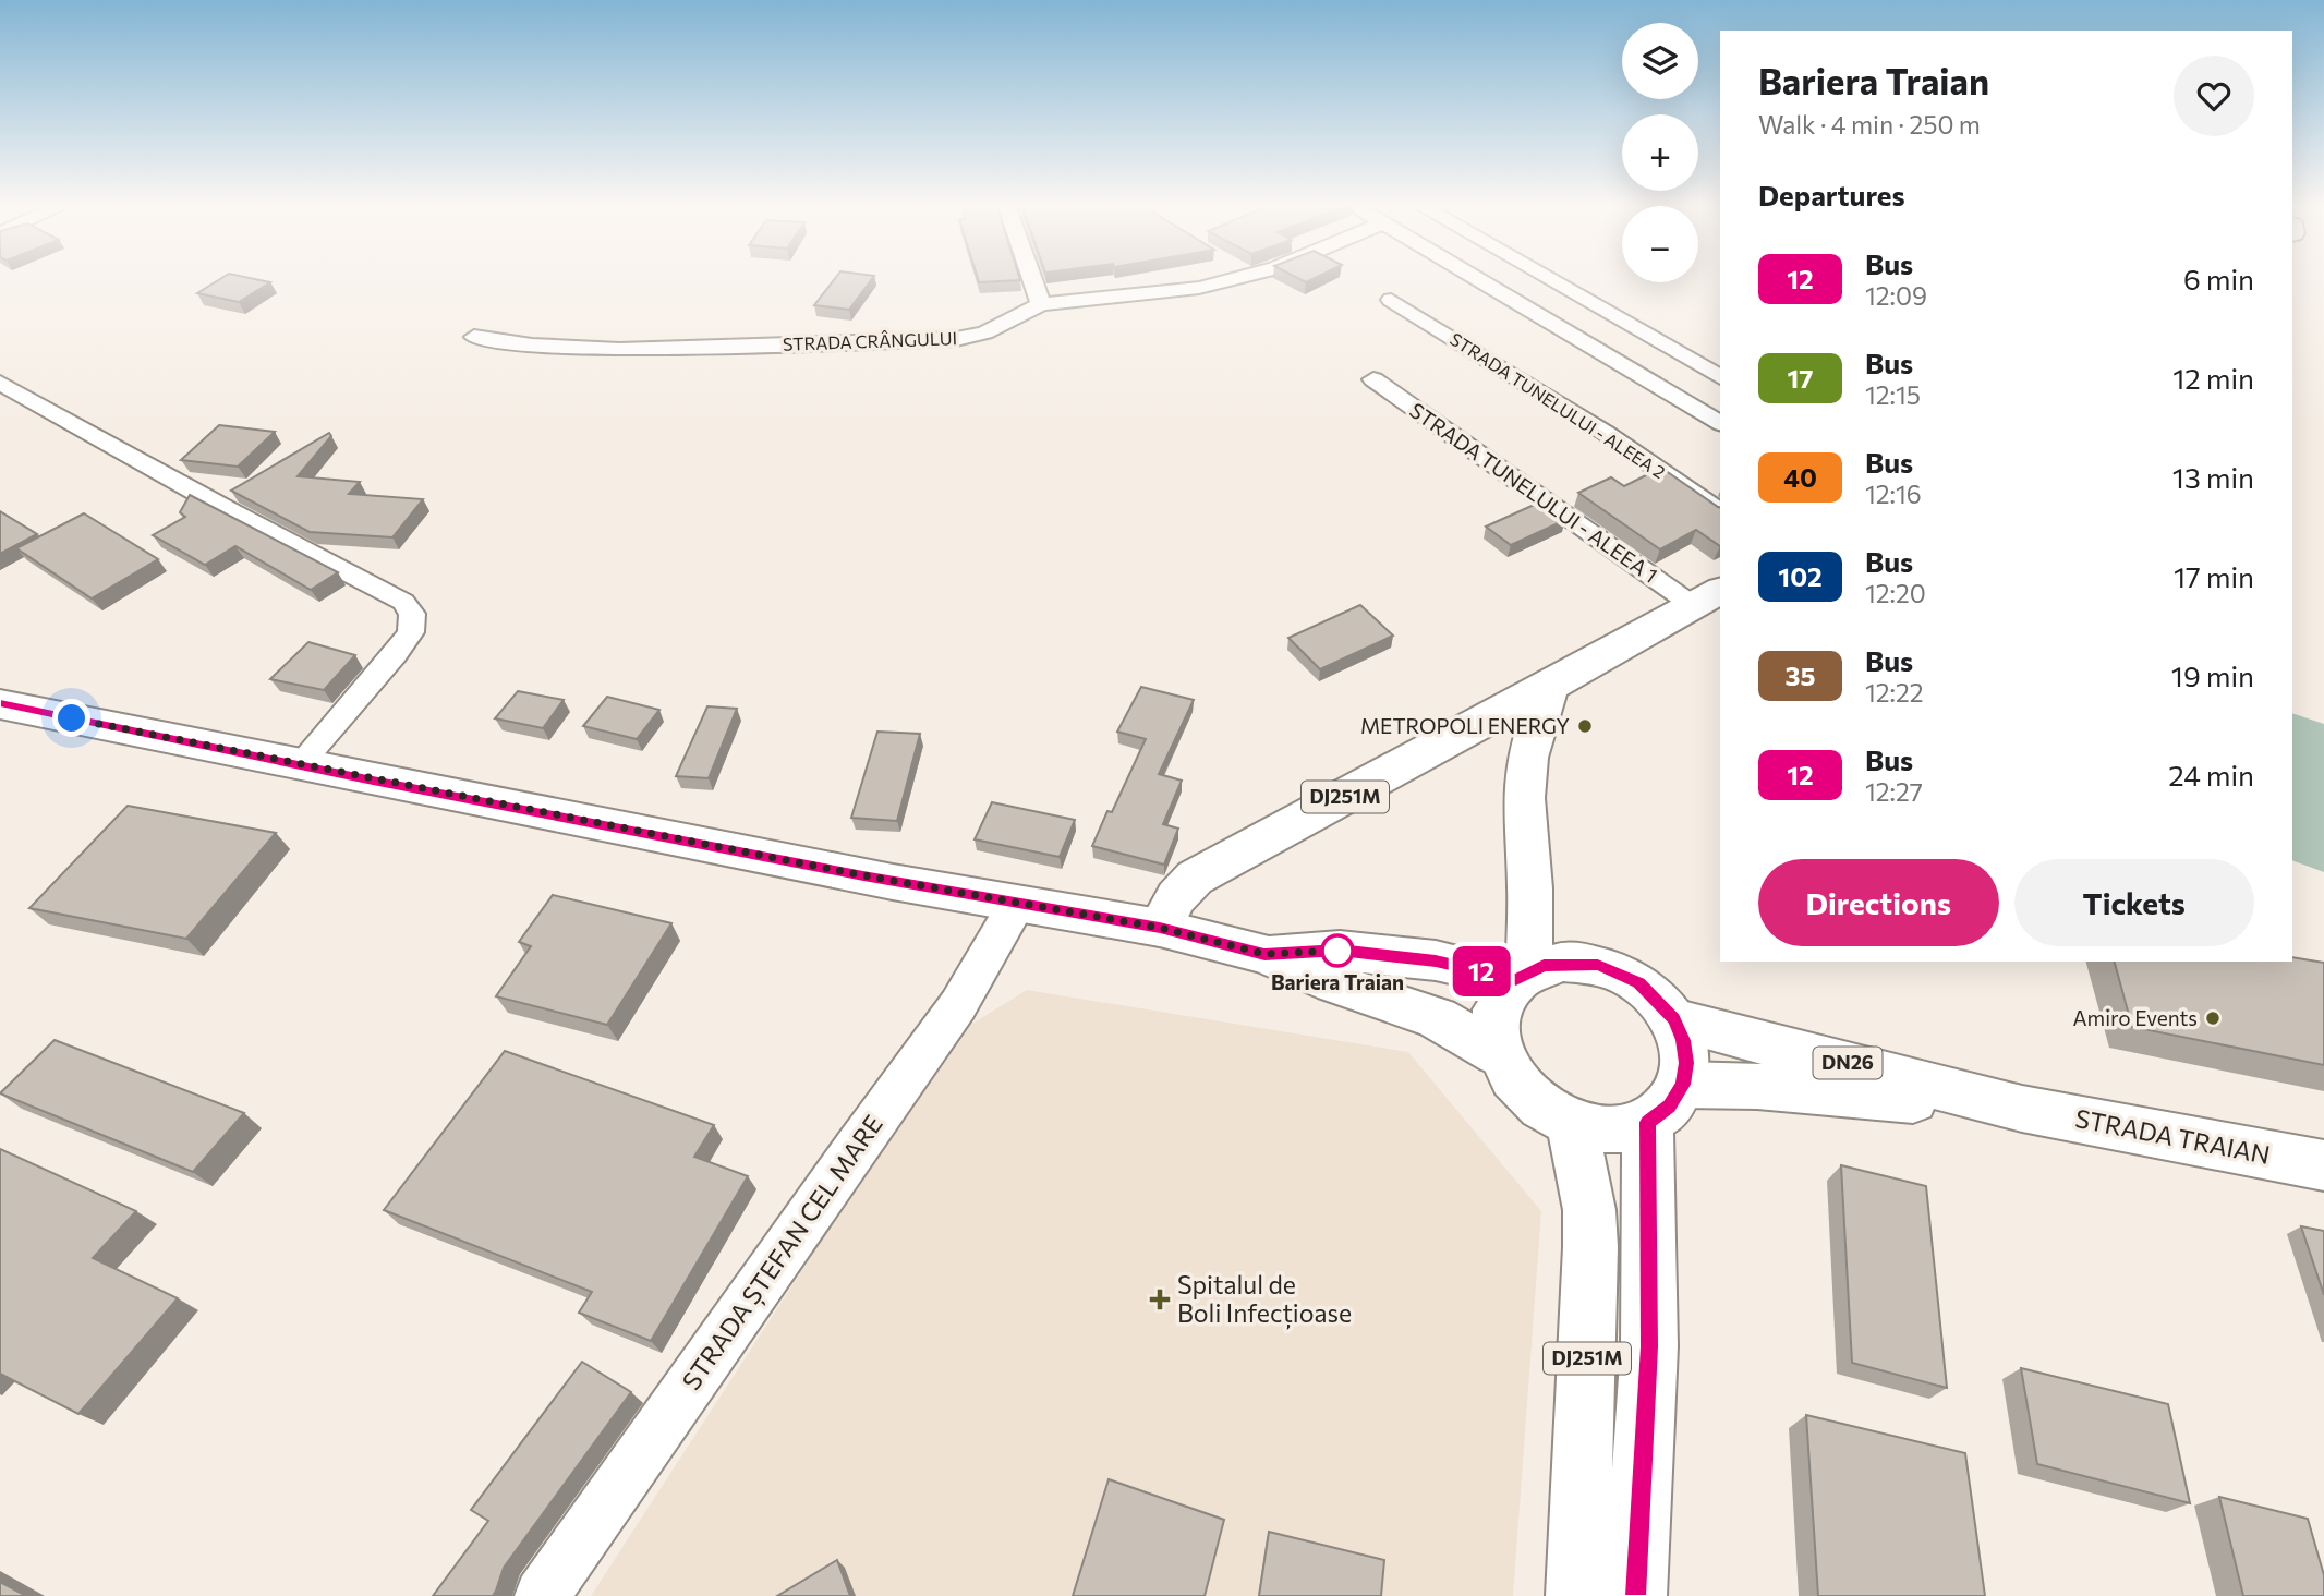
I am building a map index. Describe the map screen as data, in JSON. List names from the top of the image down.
{
  "streets": {
    "main road": ["DJ251M", "DN26", "STRADA TRAIAN"],
    "street": [
      "STRADA CRÂNGULUI",
      "STRADA TUNELULUI - ALEEA 2",
      "STRADA TUNELULUI - ALEEA 1",
      "STRADA ȘTEFAN CEL MARE"
    ]
  },
  "crossings": [
    ["STRADA TUNELULUI - ALEEA 1", "DJ251M"],
    ["DJ251M", "DN26"],
    ["DJ251M", "STRADA TRAIAN"],
    ["DN26", "STRADA TRAIAN"],
    ["DN26", "STRADA ȘTEFAN CEL MARE"]
  ],
  "places": {
    "other": ["METROPOLI ENERGY", "Bariera Traian", "Amiro Events"],
    "health": ["Spitalul de Boli Infecțioase"]
  },
  "lines": ["bus line 12"],
  "page": {
    "on_map": "12",
    "map_buttons": ["+", "−"],
    "heading": [
      ["Bariera Traian", "Walk · 4 min · 250 m"],
      "Departures"
    ],
    "list": [
      {
        "mark": "12",
        "name": "Bus",
        "note": "12:09",
        "value": "6 min"
      },
      {
        "mark": "17",
        "name": "Bus",
        "note": "12:15",
        "value": "12 min"
      },
      {
        "mark": "40",
        "name": "Bus",
        "note": "12:16",
        "value": "13 min"
      },
      {
        "mark": "102",
        "name": "Bus",
        "note": "12:20",
        "value": "17 min"
      },
      {
        "mark": "35",
        "name": "Bus",
        "note": "12:22",
        "value": "19 min"
      },
      {
        "mark": "12",
        "name": "Bus",
        "note": "12:27",
        "value": "24 min"
      }
    ],
    "buttons": ["Directions", "Tickets"]
  }
}
